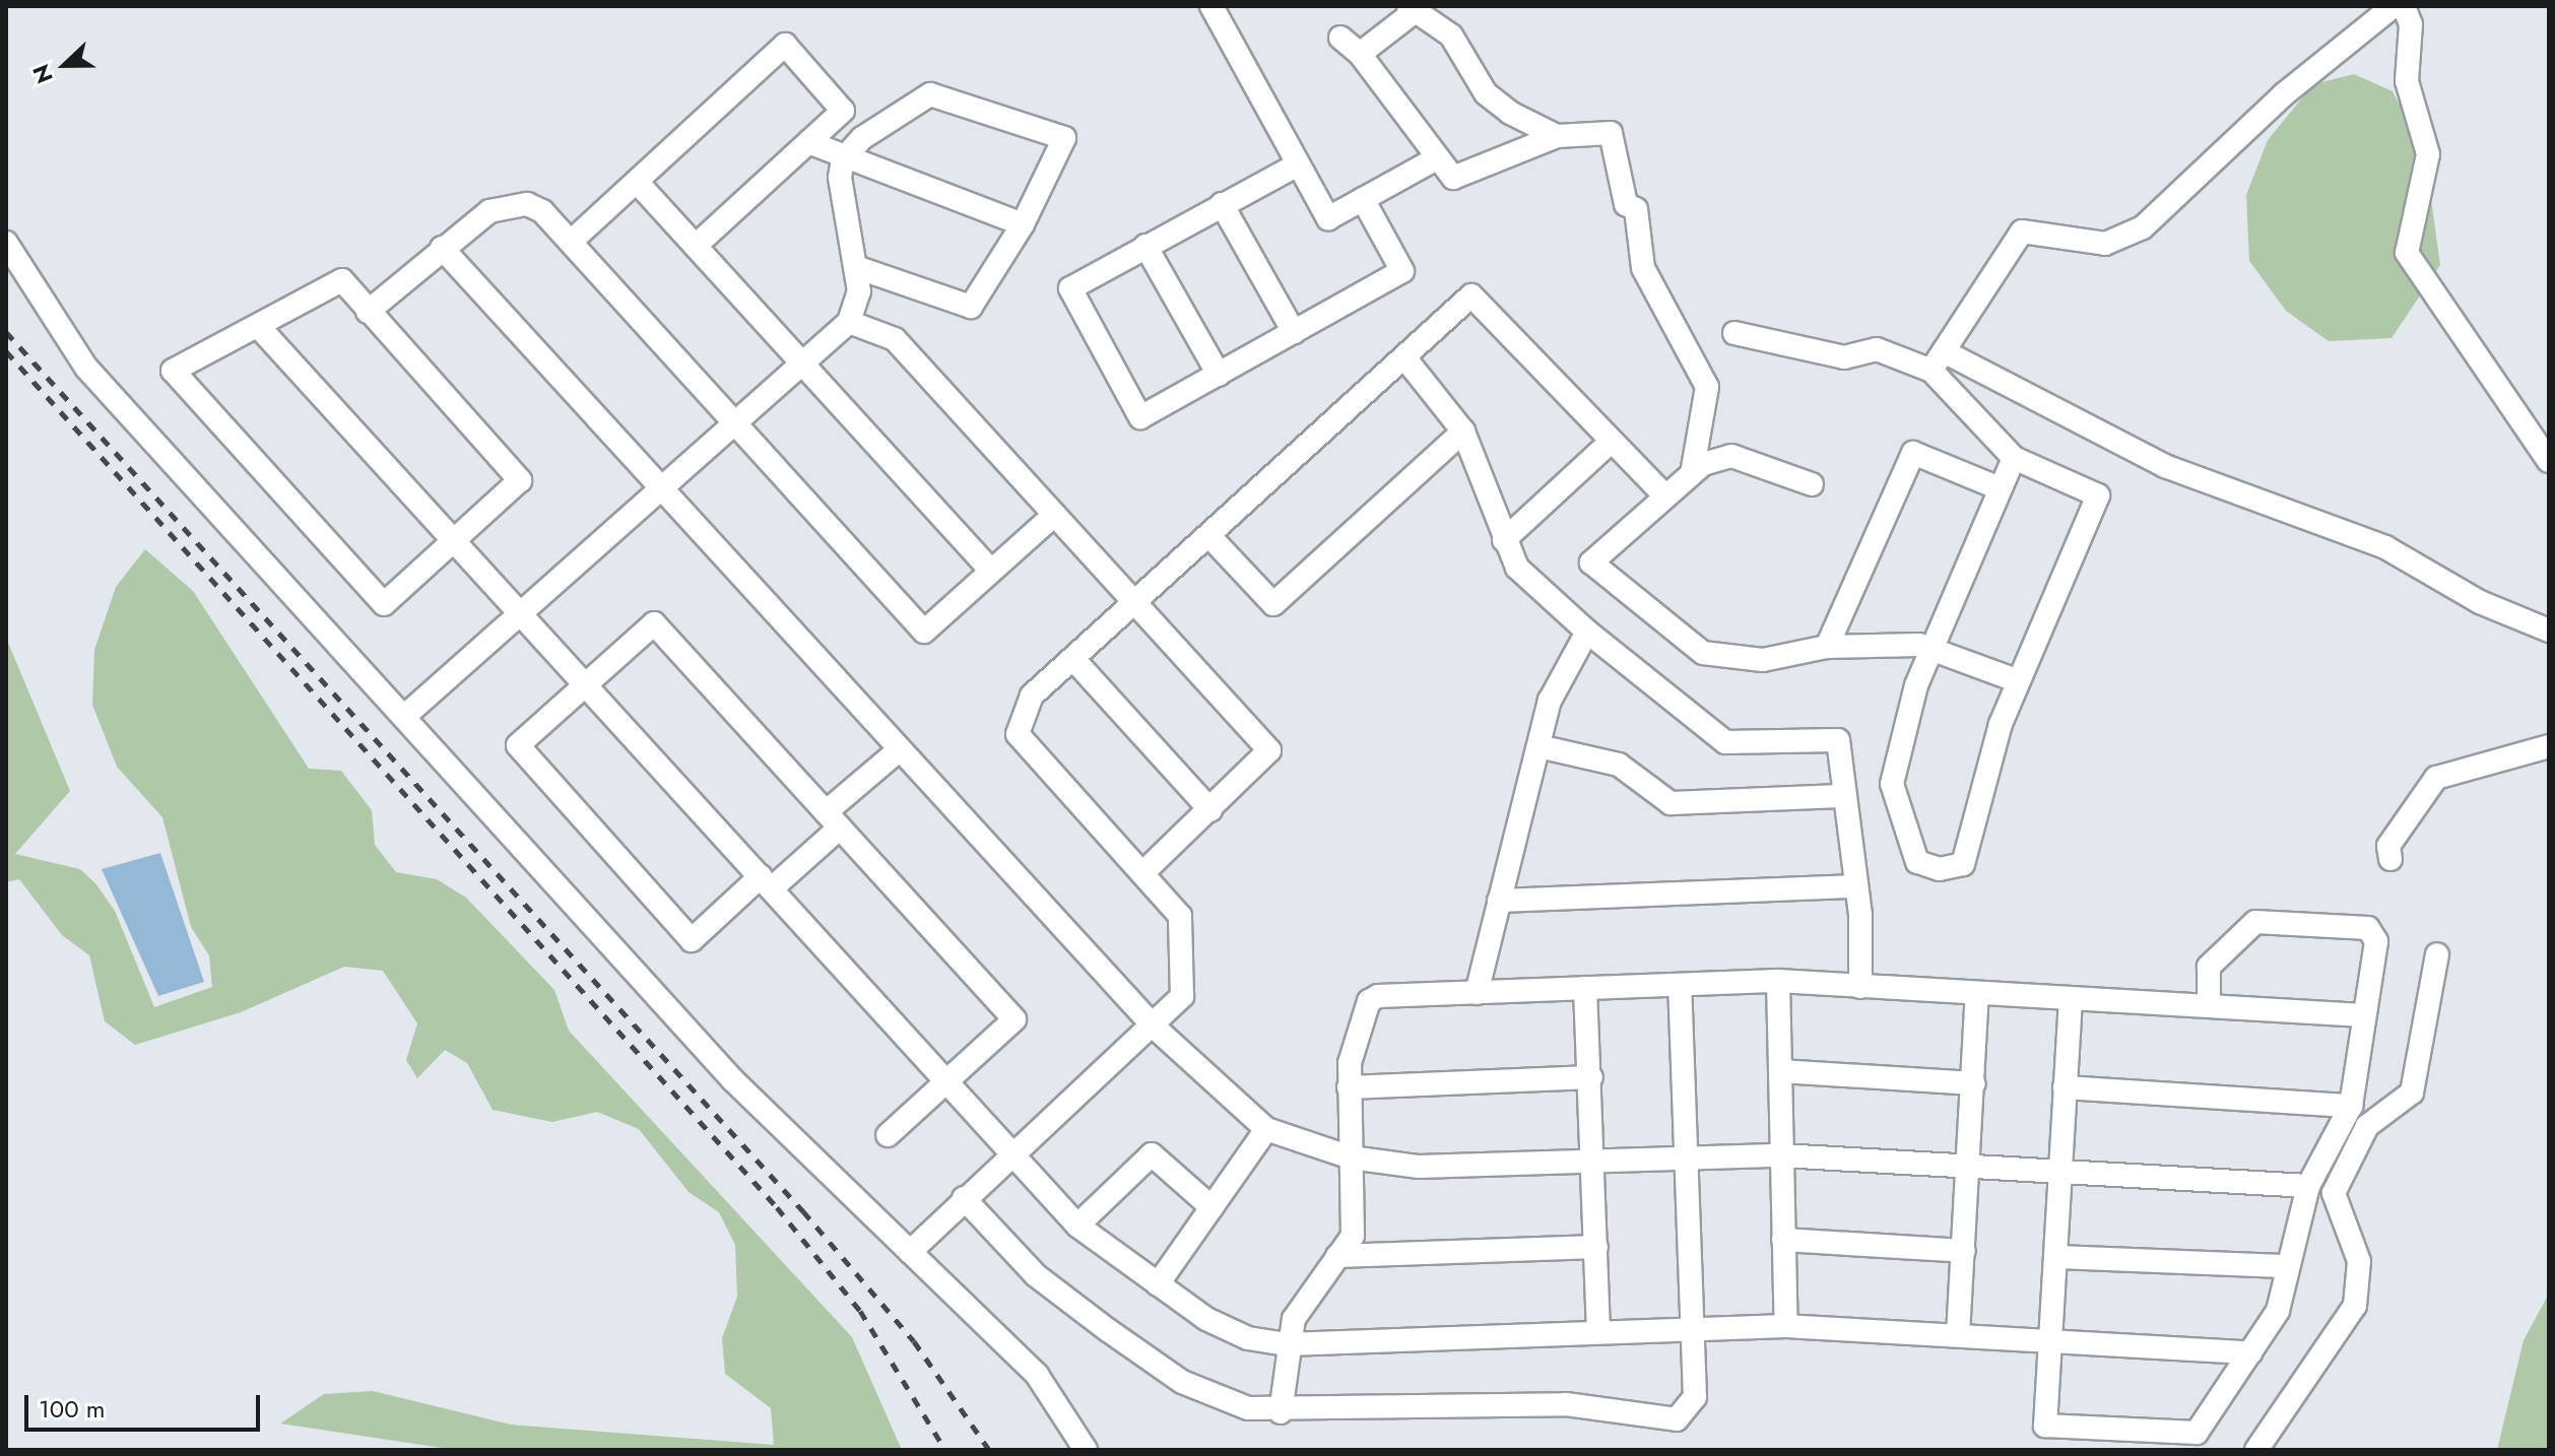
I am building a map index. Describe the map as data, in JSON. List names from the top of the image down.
{
  "scale_bar": "100 m",
  "north": "left"
}
